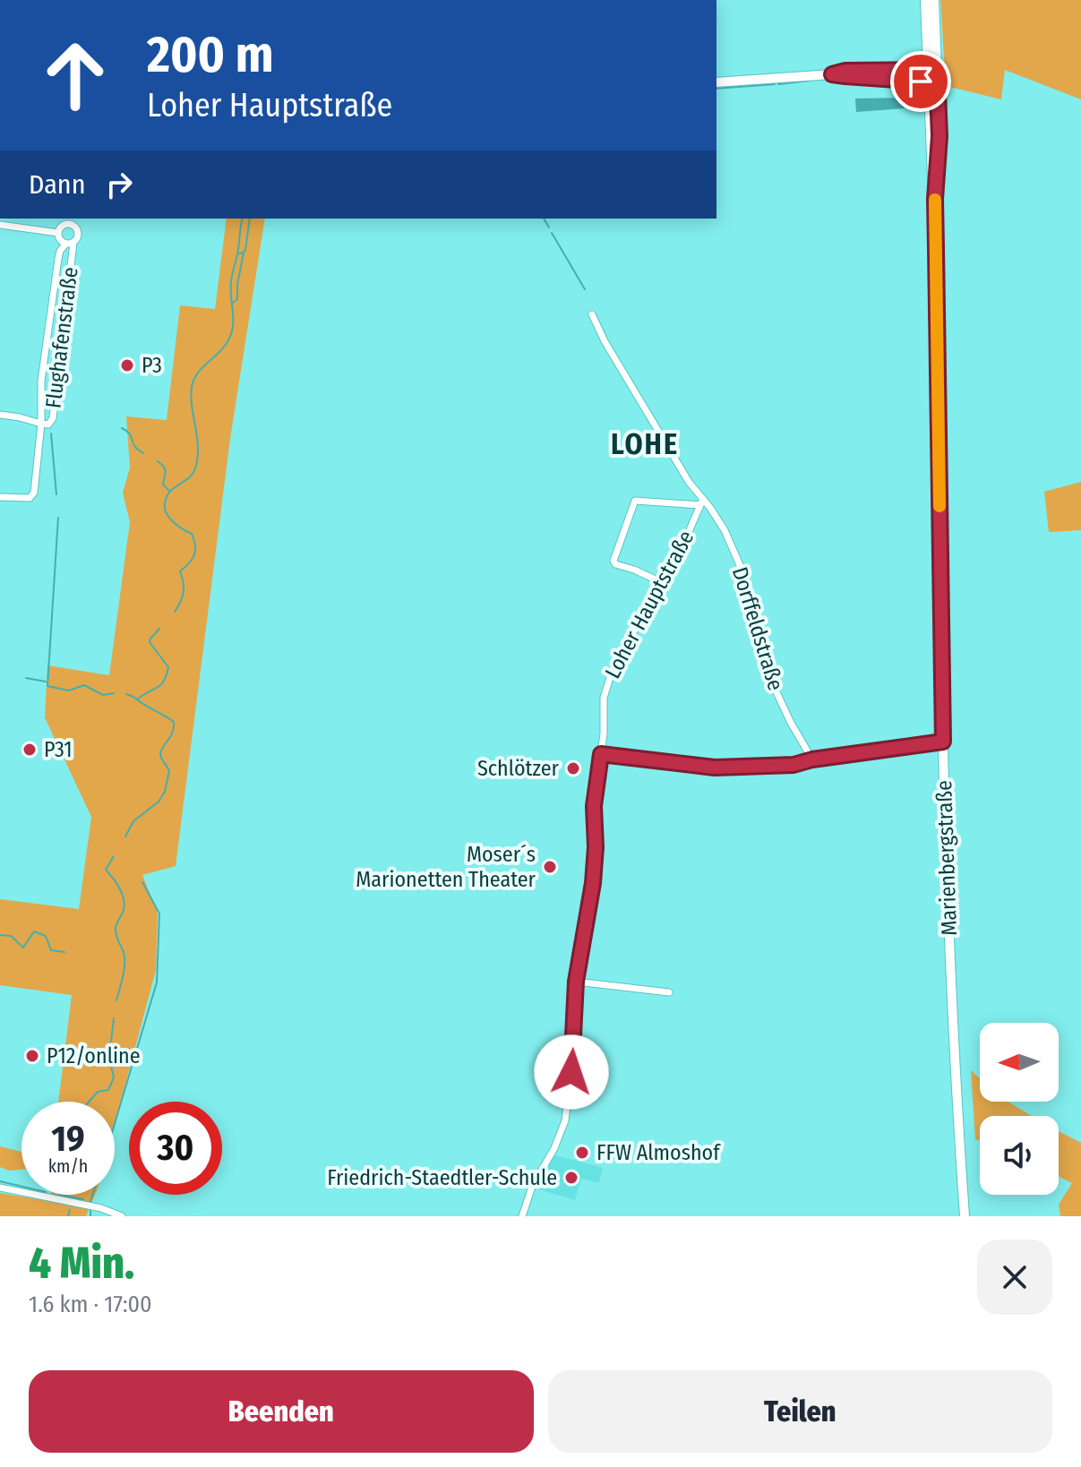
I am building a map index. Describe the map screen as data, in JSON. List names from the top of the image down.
{
  "streets": {
    "main road": ["Marienbergstraße"],
    "street": ["Flughafenstraße", "Loher Hauptstraße", "Dorffeldstraße"]
  },
  "crossings": [
    ["Loher Hauptstraße", "Dorffeldstraße"]
  ],
  "districts": ["LOHE"],
  "places": [
    "P3",
    "P31",
    "Schlötzer",
    "Moser´s Marionetten Theater",
    "P12/online",
    "FFW Almoshof",
    "Friedrich-Staedtler-Schule"
  ],
  "north": "left",
  "page": {
    "turn": ["200 m", "Loher Hauptstraße"],
    "then": "Dann",
    "speed": "19 km/h",
    "limit": "30",
    "heading": ["4 Min.", "1.6 km · 17:00"],
    "buttons": ["Beenden", "Teilen"]
  }
}
